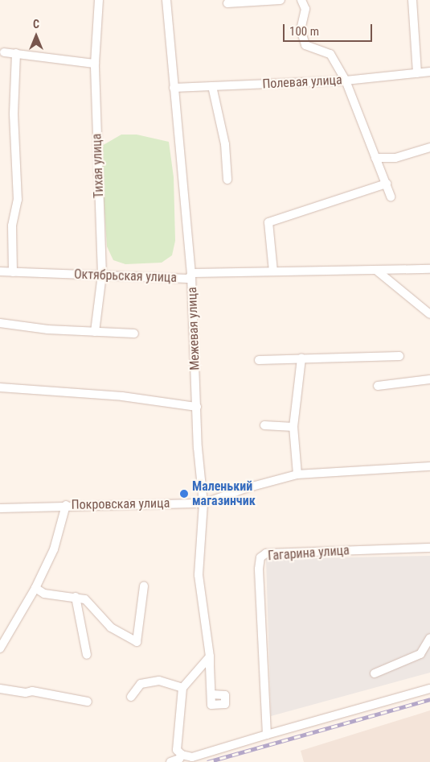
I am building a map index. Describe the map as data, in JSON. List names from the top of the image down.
{
  "streets": {
    "street": [
      "Полевая улица",
      "Тихая улица",
      "Октябрьская улица",
      "Межевая улица",
      "Покровская улица",
      "Гагарина улица"
    ]
  },
  "crossings": [
    ["Полевая улица", "Межевая улица"],
    ["Тихая улица", "Октябрьская улица"],
    ["Октябрьская улица", "Межевая улица"],
    ["Межевая улица", "Покровская улица"]
  ],
  "places": ["Маленький магазинчик"],
  "scale_bar": "100 m",
  "north": "top"
}
